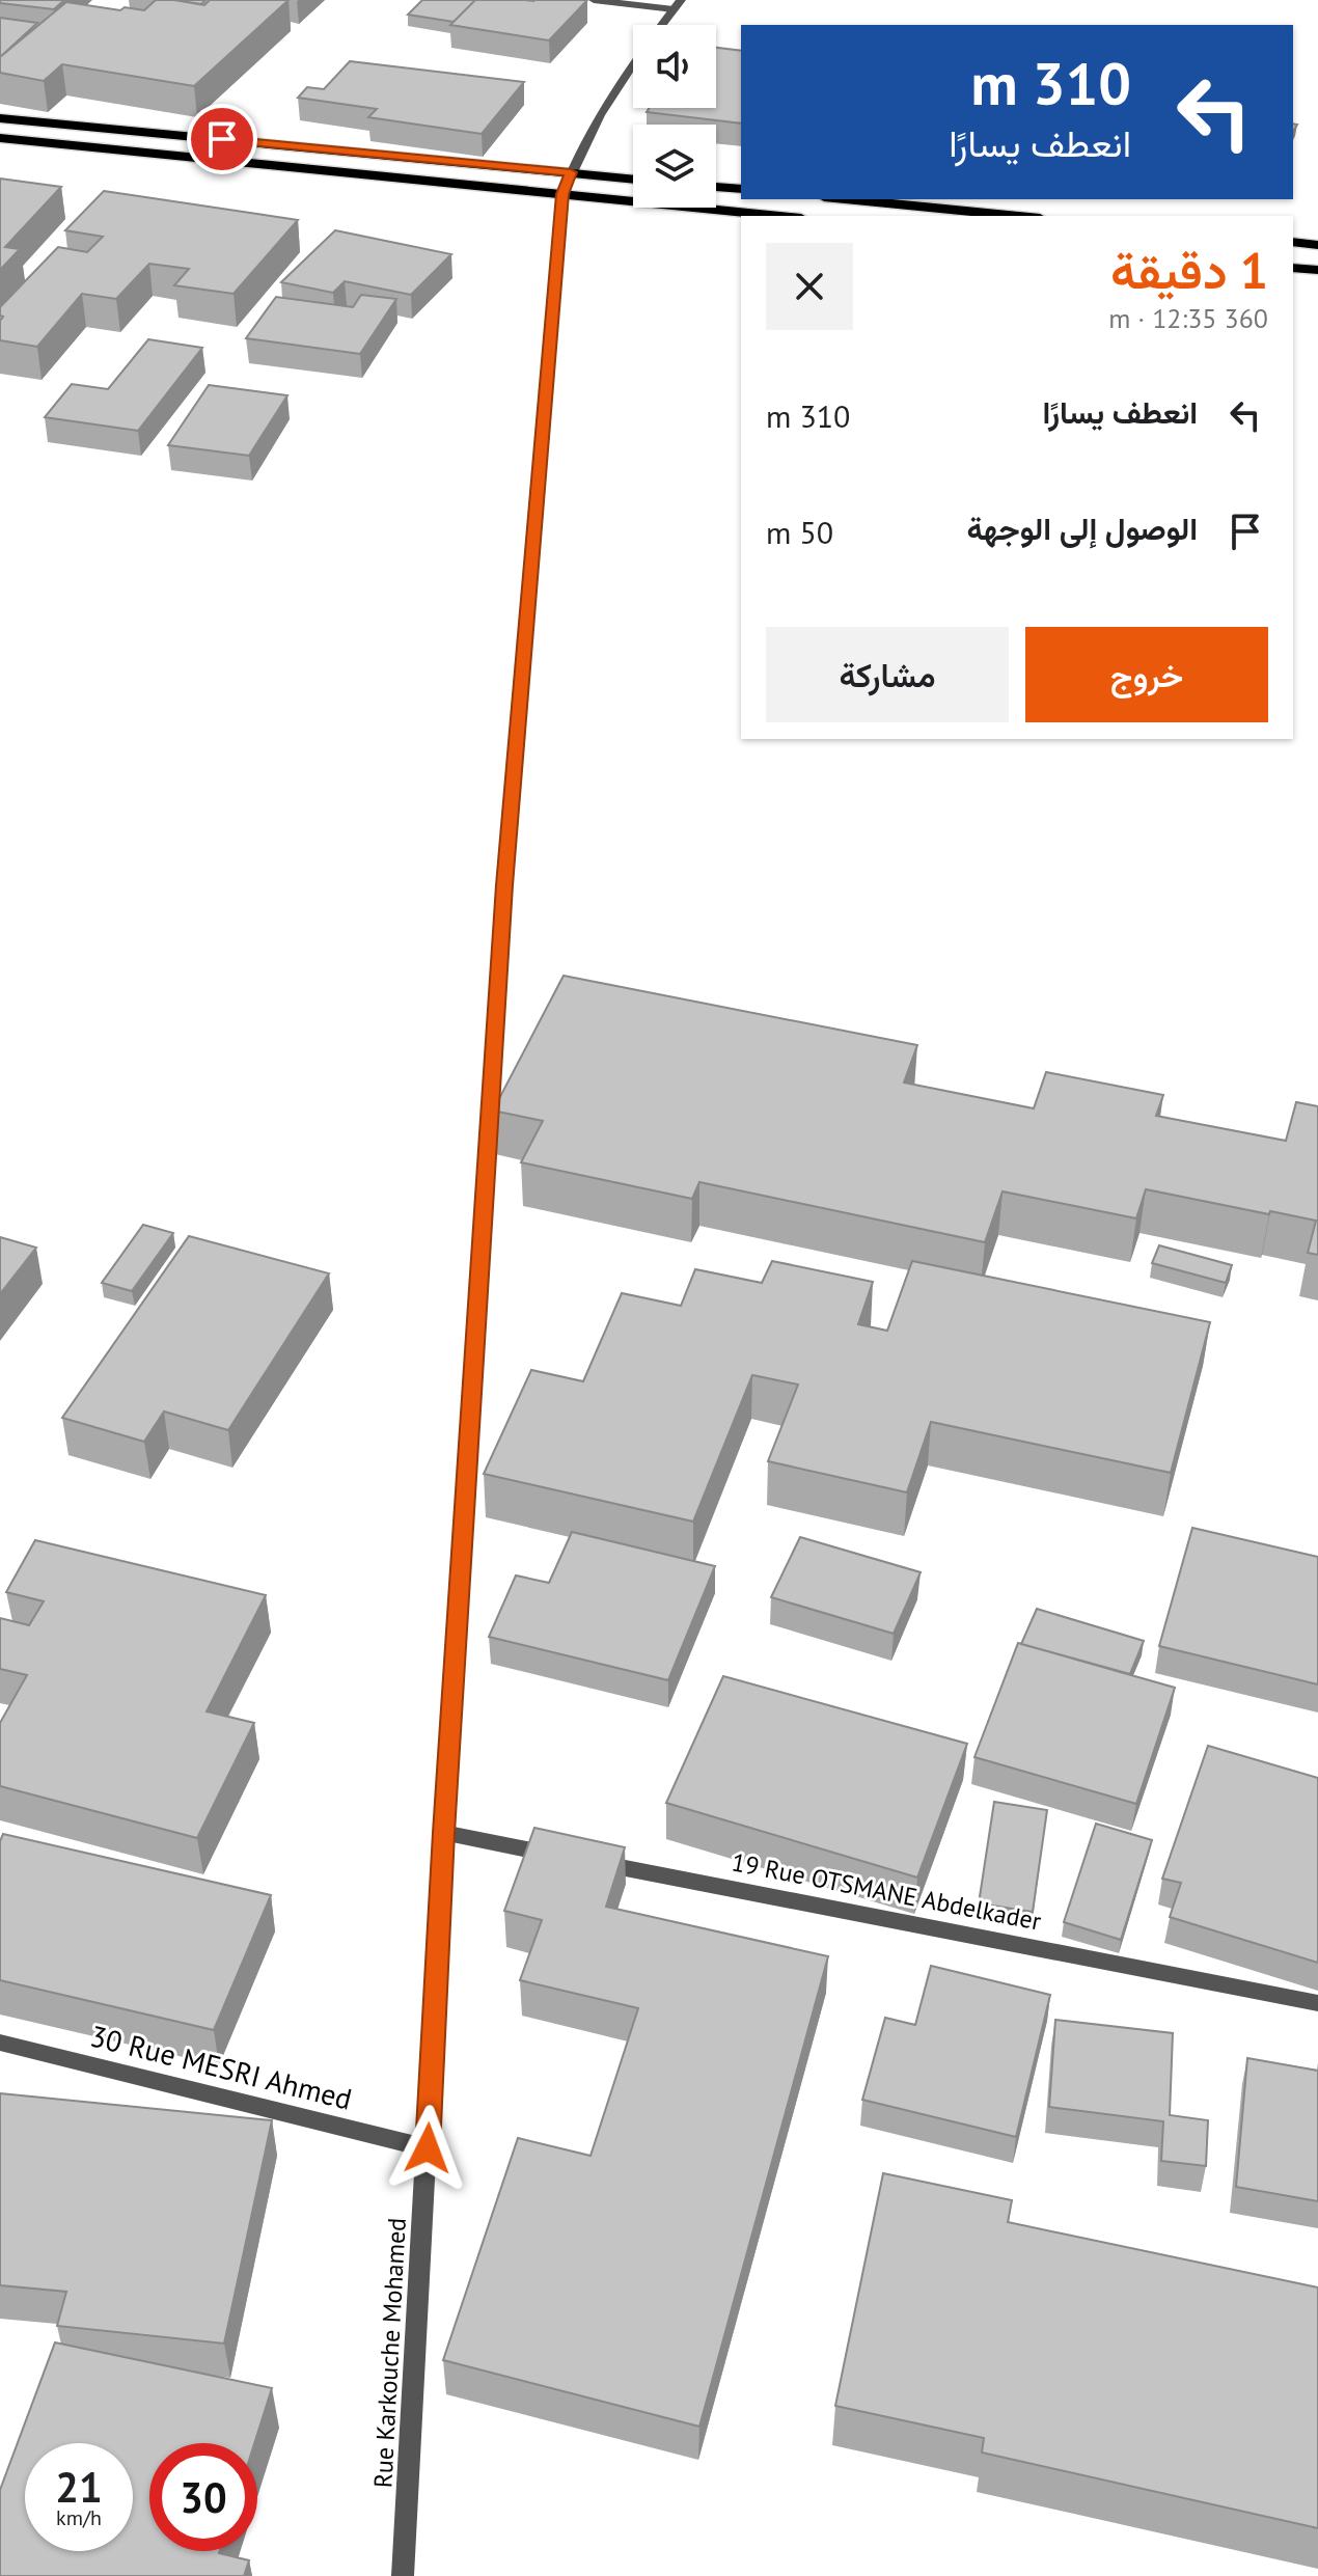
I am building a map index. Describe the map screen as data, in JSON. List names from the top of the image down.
{
  "streets": {
    "street": ["19 Rue OTSMANE Abdelkader", "30 Rue MESRI Ahmed", "Rue Karkouche Mohamed"]
  },
  "crossings": [
    ["19 Rue OTSMANE Abdelkader", "Rue Karkouche Mohamed"],
    ["30 Rue MESRI Ahmed", "Rue Karkouche Mohamed"]
  ],
  "page": {
    "turn": ["310 m", "انعطف يسارًا"],
    "heading": ["1 دقيقة", "360 m · 12:35"],
    "list": [
      {
        "name": "انعطف يسارًا",
        "value": "310 m"
      },
      {
        "name": "الوصول إلى الوجهة",
        "value": "50 m"
      }
    ],
    "buttons": ["خروج", "مشاركة"],
    "speed": "21 km/h",
    "limit": "30"
  }
}
